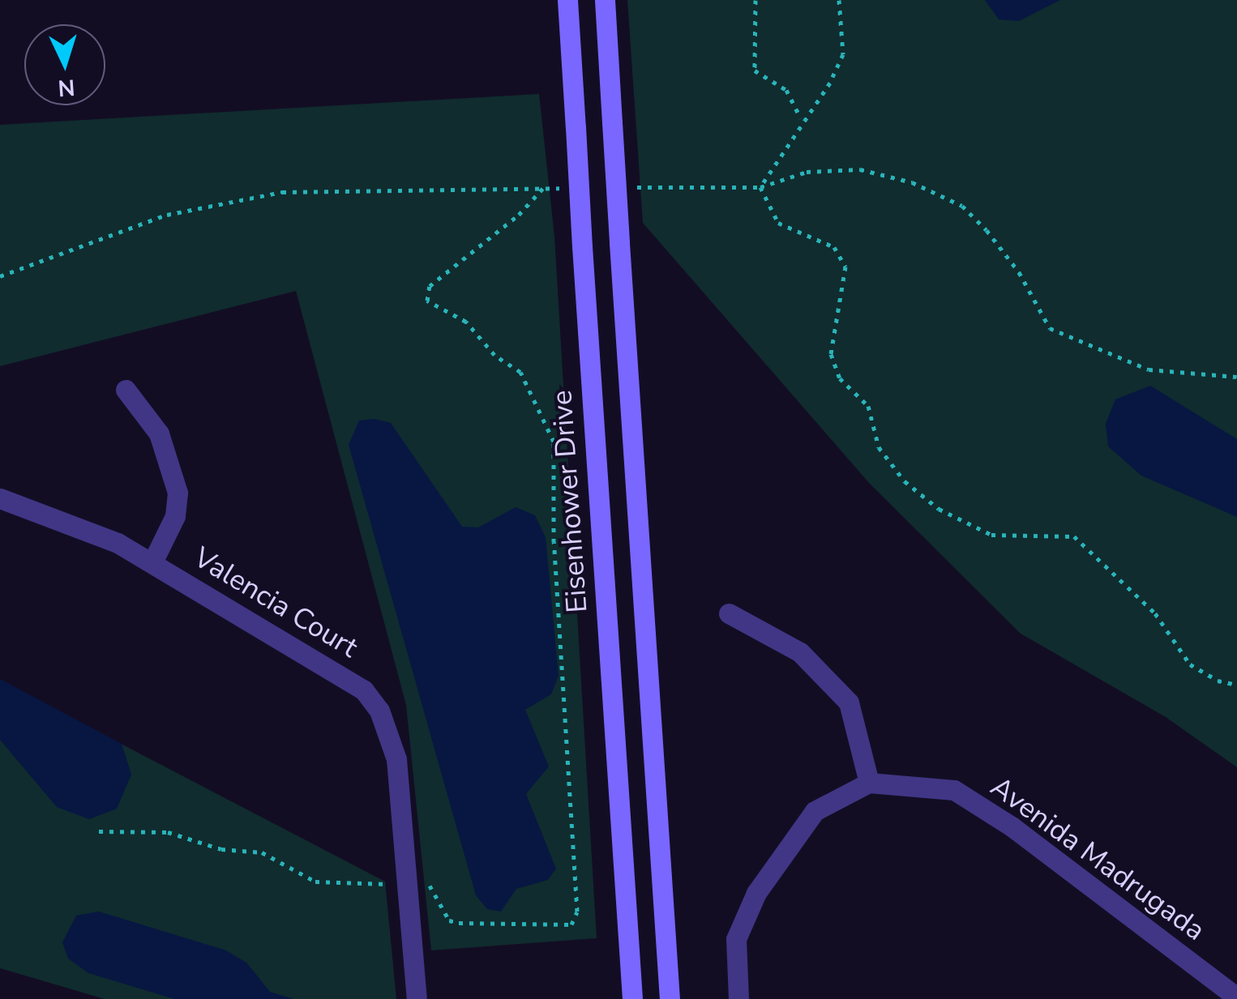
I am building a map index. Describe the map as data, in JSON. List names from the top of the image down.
{
  "streets": {
    "main road": ["Eisenhower Drive"],
    "street": ["Valencia Court", "Avenida Madrugada"]
  },
  "north": "bottom"
}
